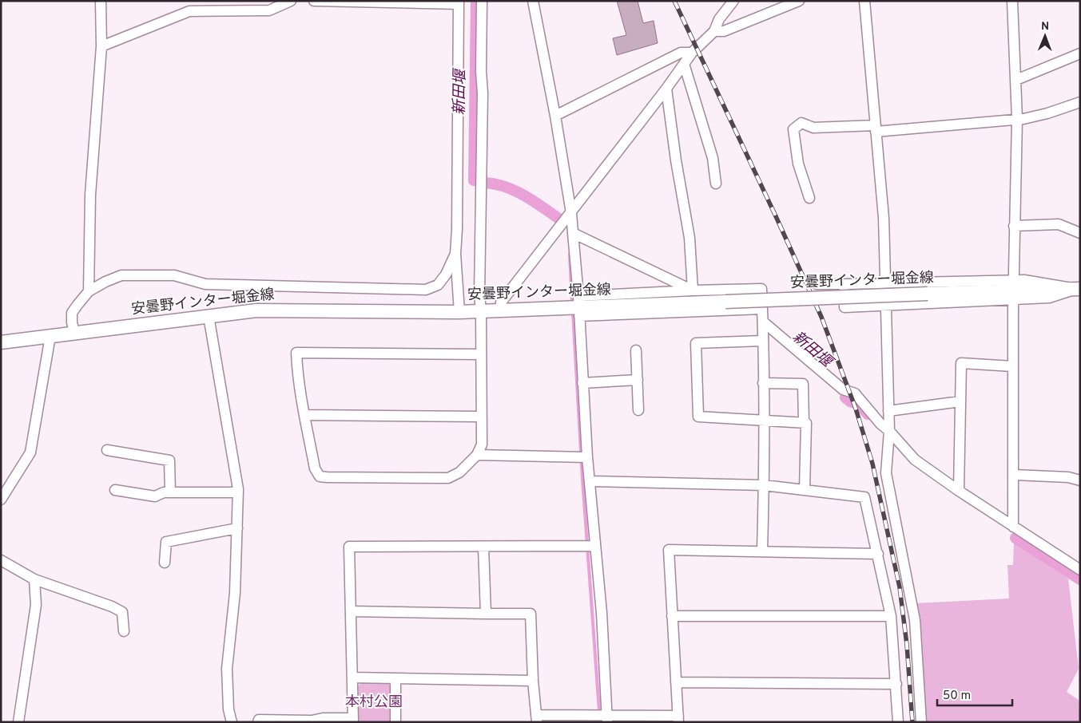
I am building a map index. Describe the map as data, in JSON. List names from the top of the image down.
{
  "streets": {
    "main road": ["安曇野インター堀金線"]
  },
  "water": ["新田堰"],
  "parks": ["本村公園"],
  "scale_bar": "50 m",
  "north": "top"
}
